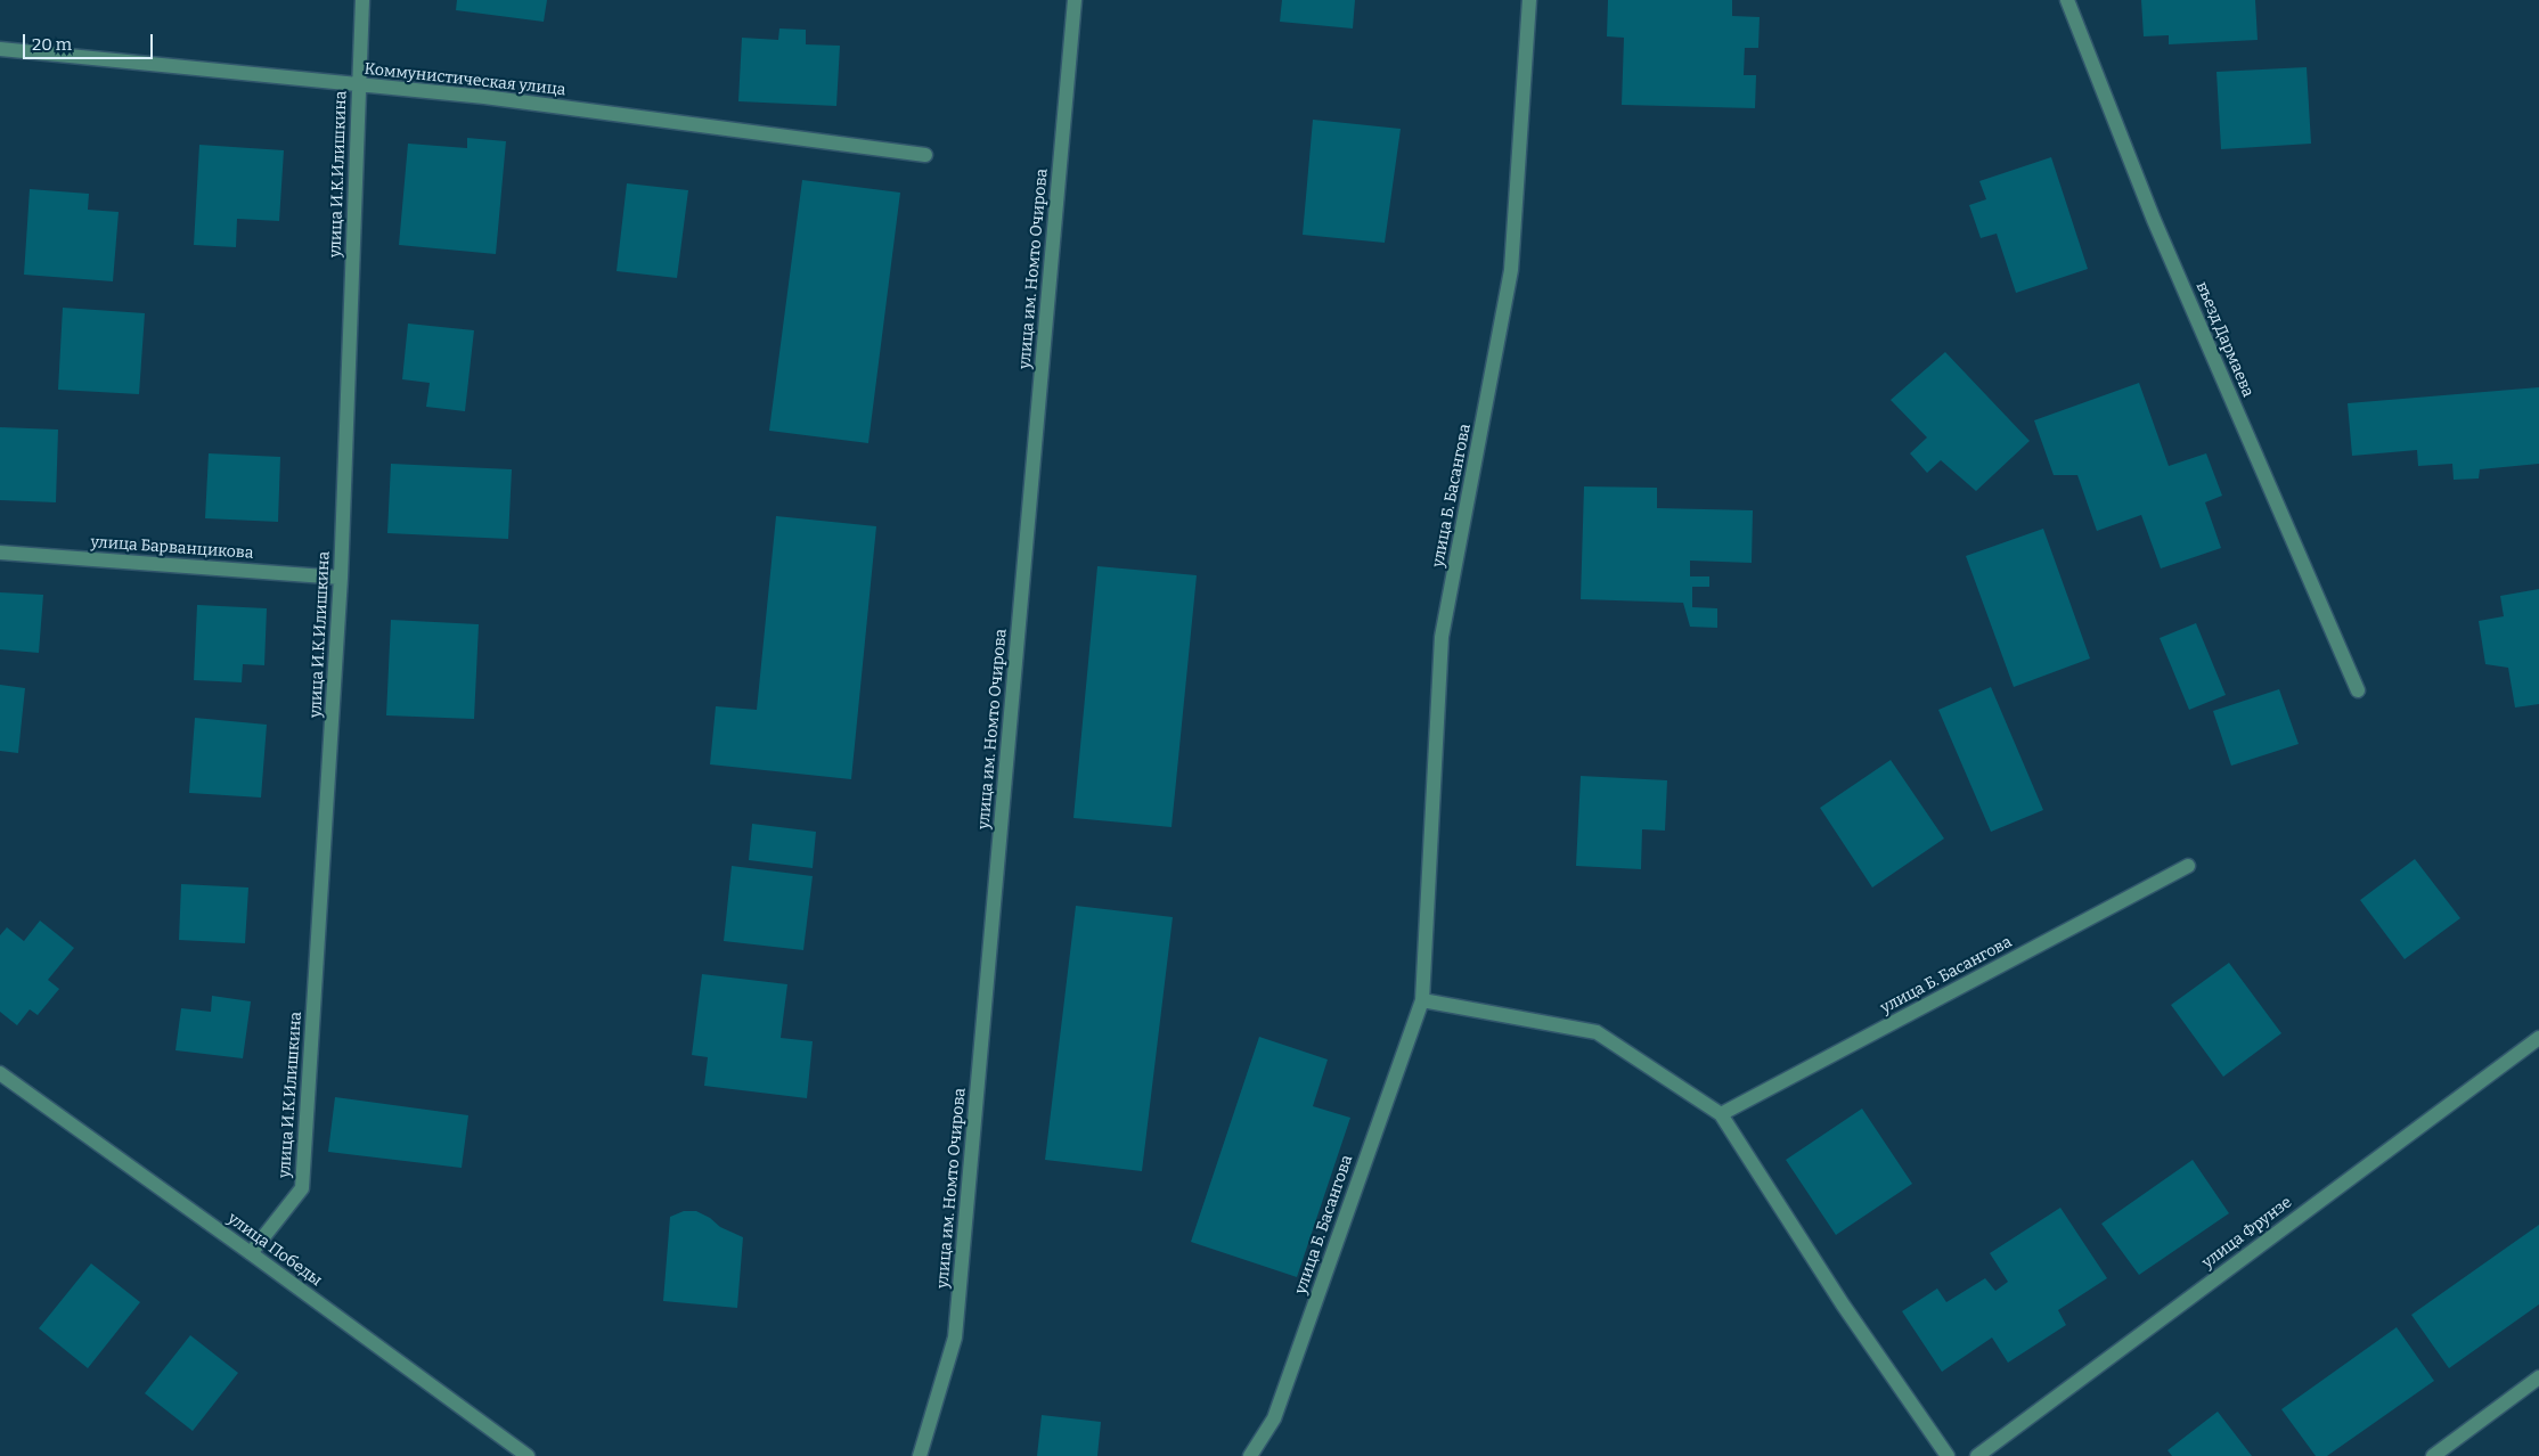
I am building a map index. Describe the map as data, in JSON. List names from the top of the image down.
{
  "streets": {
    "street": [
      "Коммунистическая улица",
      "улица И.К.Илишкина",
      "улица им. Номто Очирова",
      "въезд Дармаева",
      "улица Б. Басангова",
      "улица Барванцикова",
      "улица Фрунзе",
      "улица Победы"
    ]
  },
  "crossings": [
    ["Коммунистическая улица", "улица И.К.Илишкина"],
    ["улица И.К.Илишкина", "улица Барванцикова"],
    ["улица И.К.Илишкина", "улица Победы"]
  ],
  "scale_bar": "20 m"
}
